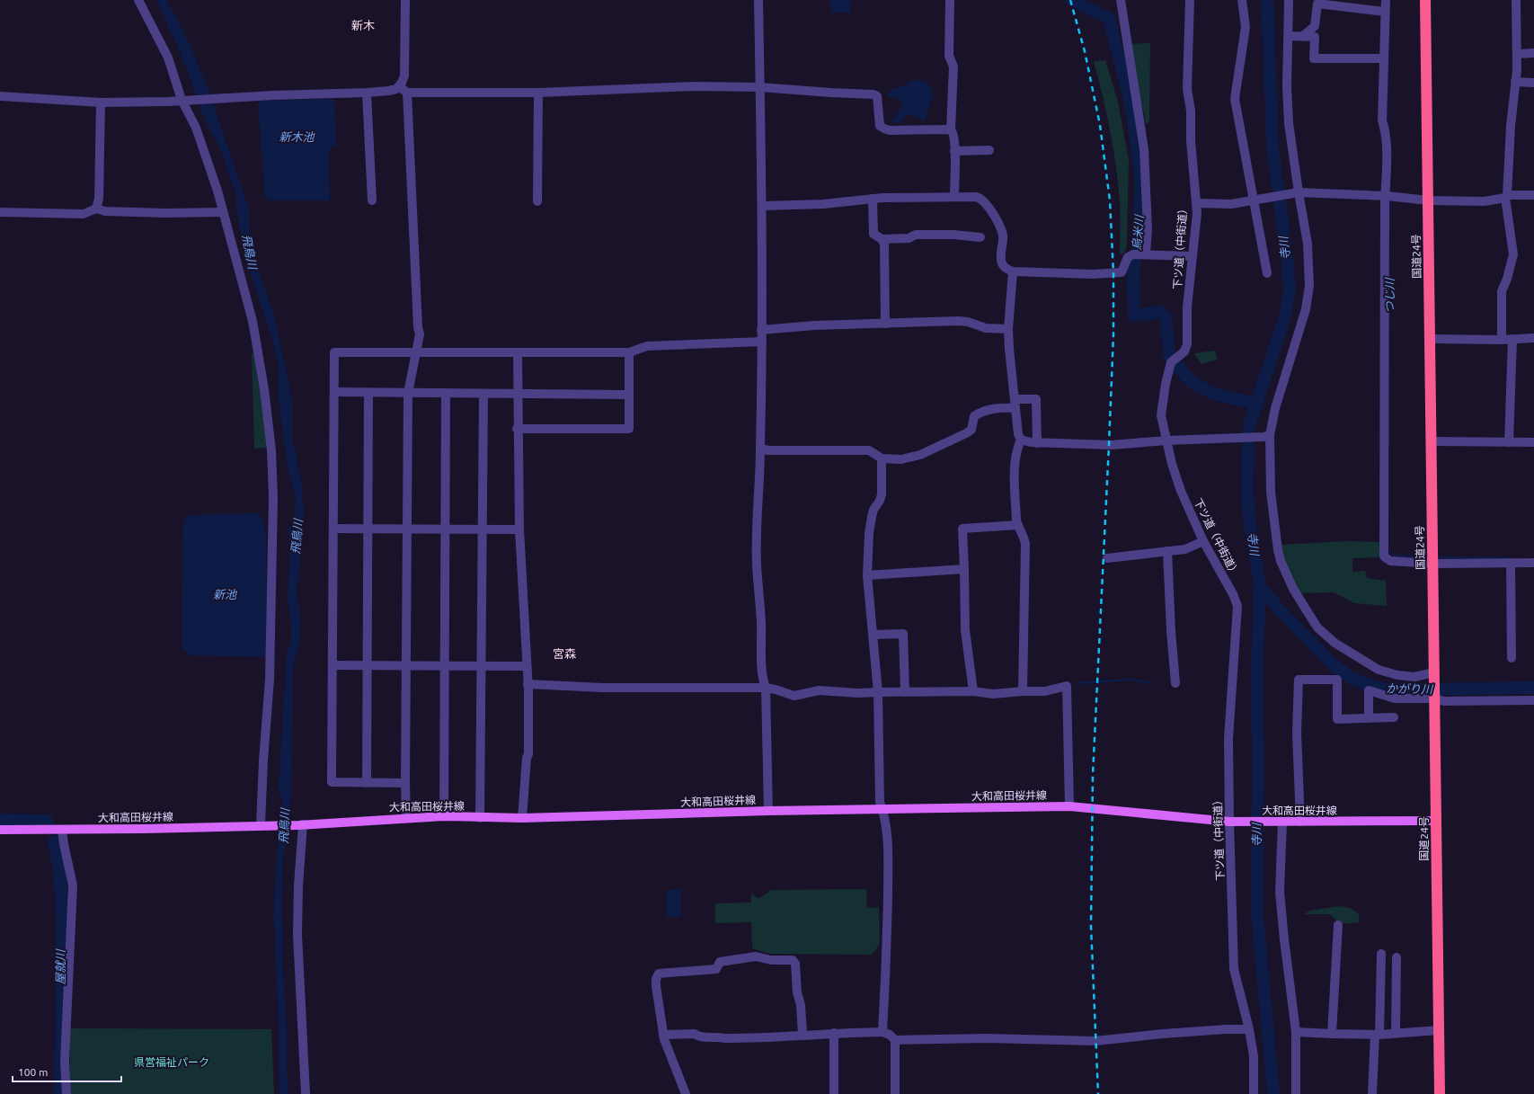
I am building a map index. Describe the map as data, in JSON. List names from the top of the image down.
{
  "streets": {
    "highway": ["国道24号"],
    "main road": ["大和高田桜井線"],
    "street": ["下ツ道（中街道）"]
  },
  "crossings": [
    ["下ツ道（中街道）", "大和高田桜井線"],
    ["国道24号", "大和高田桜井線"]
  ],
  "districts": ["新木", "宮森"],
  "water": [
    "新木池",
    "烏米川",
    "寺川",
    "飛鳥川",
    "つじ川",
    "新池",
    "かがり川",
    "屋就川"
  ],
  "parks": ["県営福祉パーク"],
  "scale_bar": "100 m"
}
